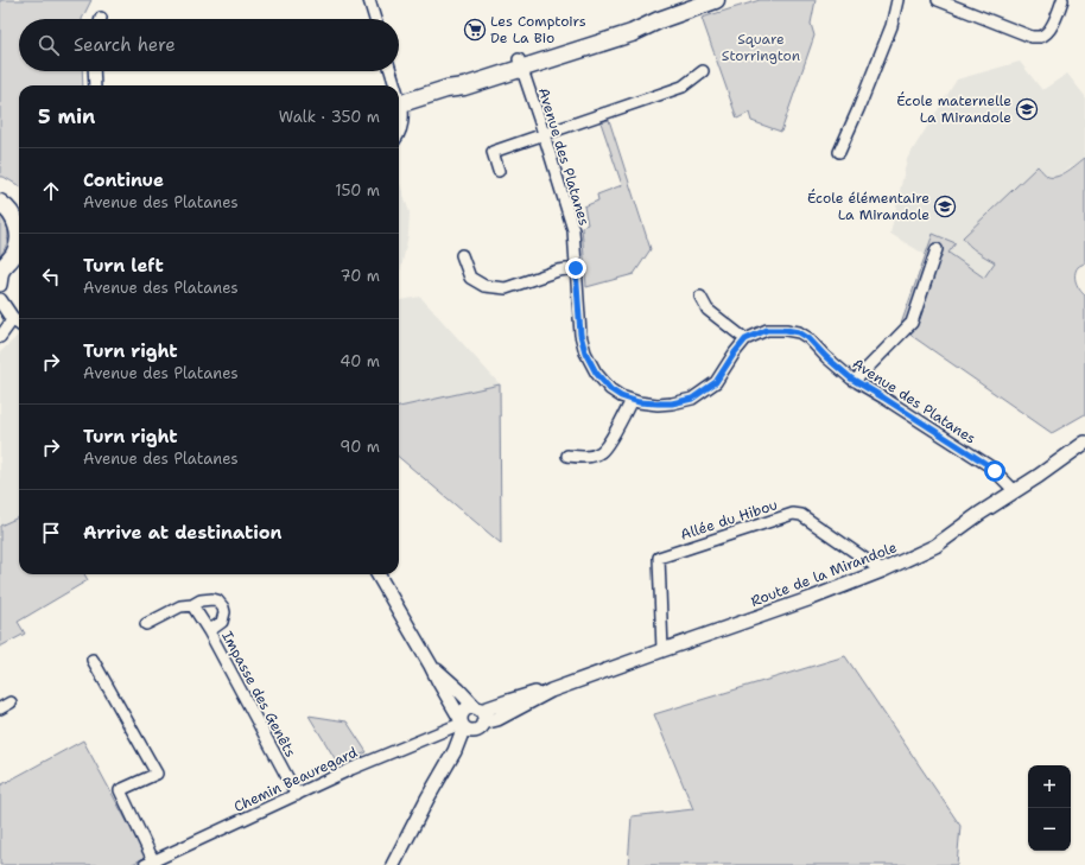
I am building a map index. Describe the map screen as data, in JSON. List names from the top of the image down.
{
  "streets": {
    "street": [
      "Avenue des Platanes",
      "Allée du Hibou",
      "Route de la Mirandole",
      "Impasse des Genêts",
      "Chemin Beauregard"
    ]
  },
  "crossings": [
    ["Avenue des Platanes", "Route de la Mirandole"],
    ["Allée du Hibou", "Route de la Mirandole"],
    ["Route de la Mirandole", "Chemin Beauregard"],
    ["Impasse des Genêts", "Chemin Beauregard"]
  ],
  "parks": ["Square Storrington"],
  "places": {
    "supermarket": ["Les Comptoirs De La Bio"],
    "school or university": ["École maternelle La Mirandole", "École élémentaire La Mirandole"]
  },
  "page": {
    "search": "Search here",
    "heading": ["5 min", "Walk · 350 m"],
    "list": [
      ["Continue", "Avenue des Platanes", "150 m"],
      ["Turn left", "Avenue des Platanes", "70 m"],
      ["Turn right", "Avenue des Platanes", "40 m"],
      ["Turn right", "Avenue des Platanes", "90 m"],
      "Arrive at destination"
    ],
    "map_buttons": ["+", "−"]
  }
}
